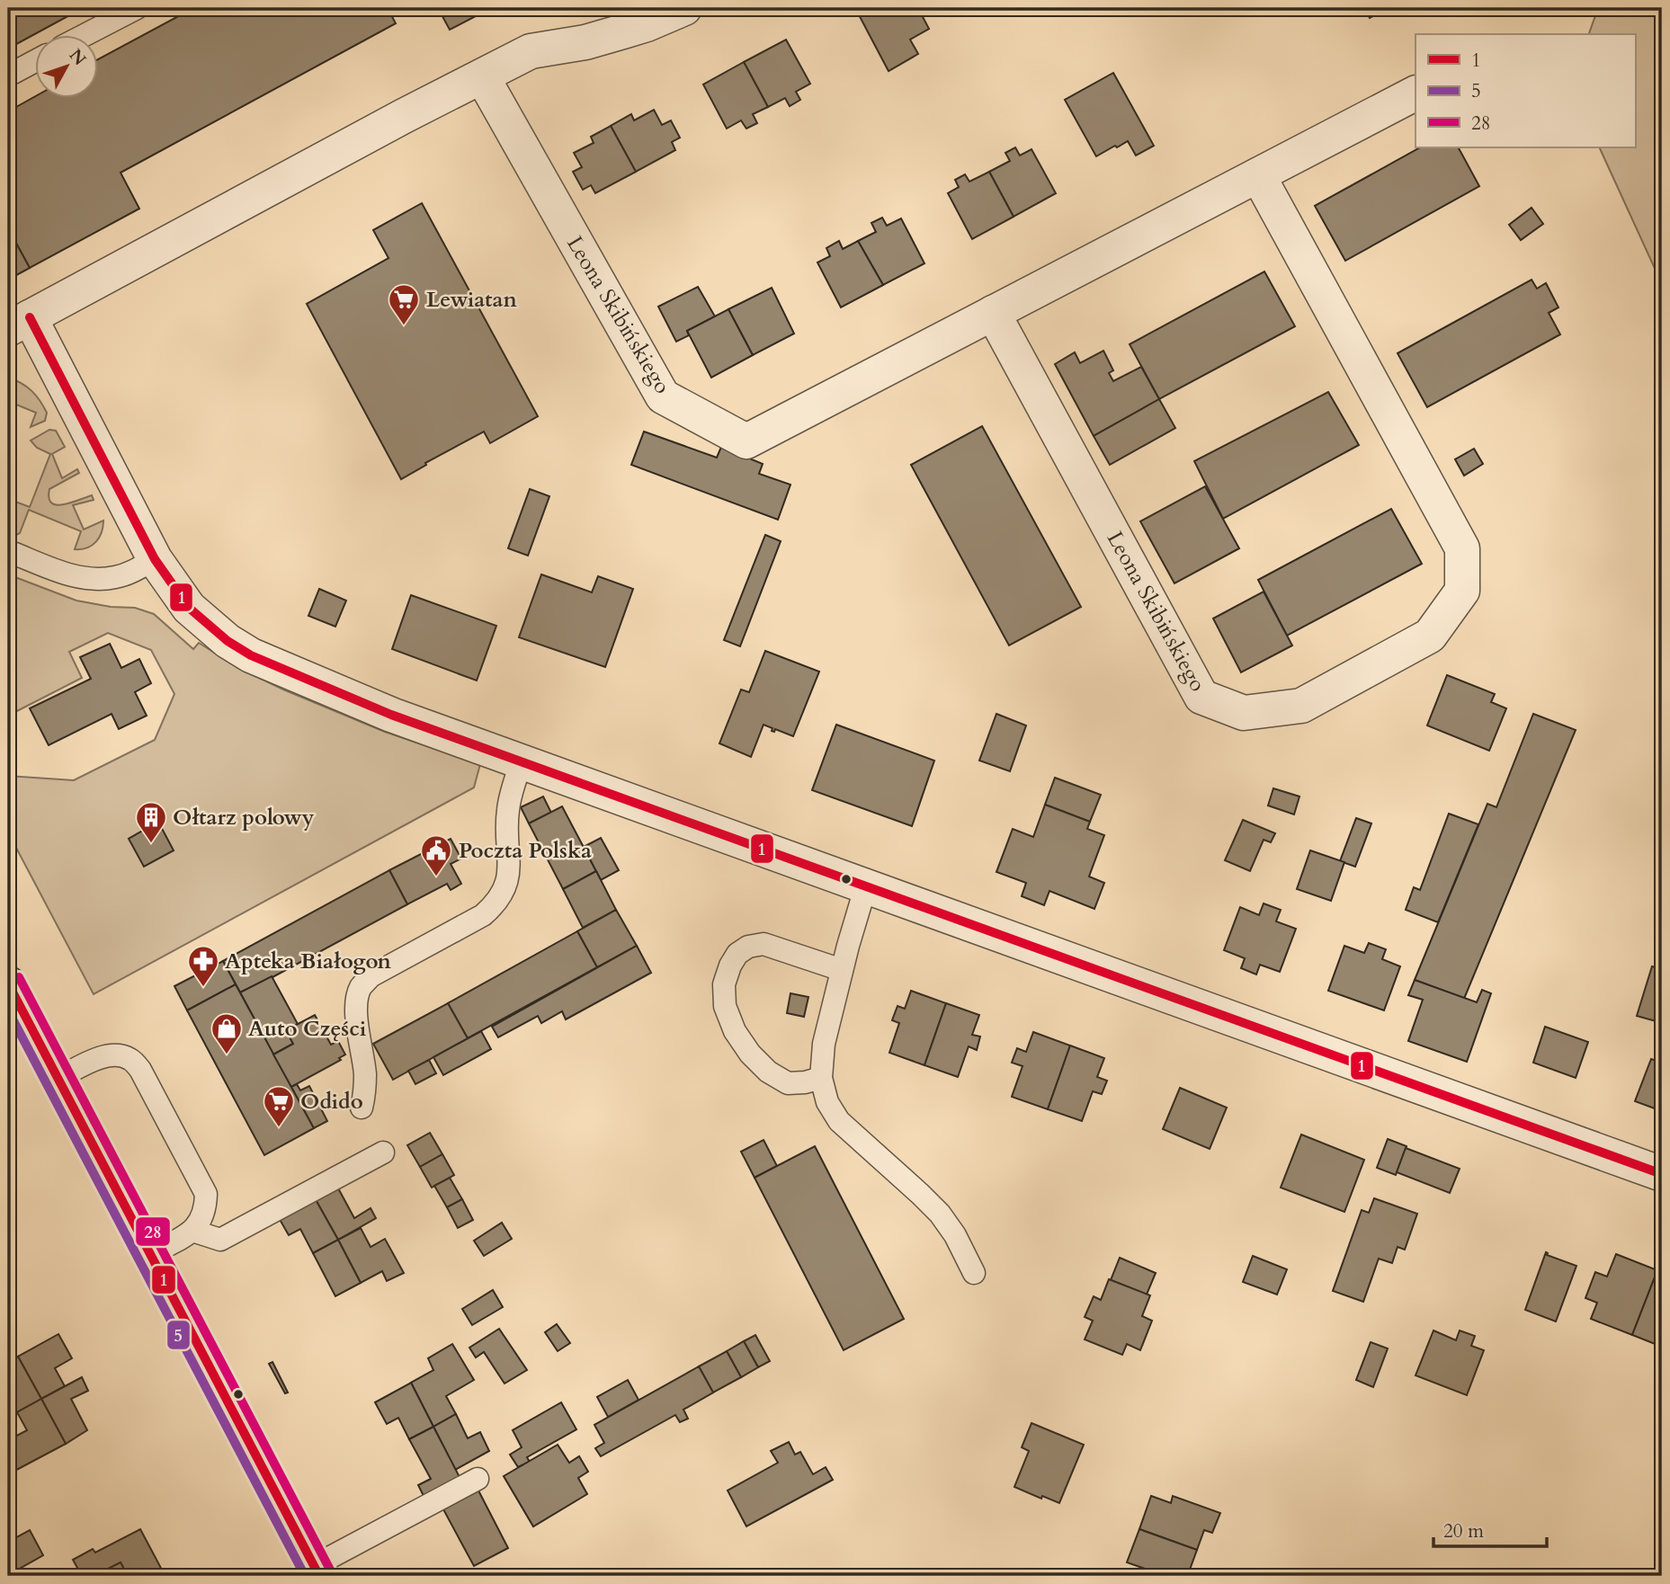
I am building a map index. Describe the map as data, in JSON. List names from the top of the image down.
{
  "streets": {
    "street": ["Leona Skibińskiego"]
  },
  "places": {
    "supermarket": ["Lewiatan", "Odido"],
    "building": ["Ołtarz polowy"],
    "public building": ["Poczta Polska"],
    "pharmacy": ["Apteka Białogon"],
    "shop": ["Auto Części"]
  },
  "lines": ["transit line 1", "transit line 28", "transit line 5"],
  "legend": ["1", "5", "28"],
  "scale_bar": "20 m",
  "north": "top right"
}
